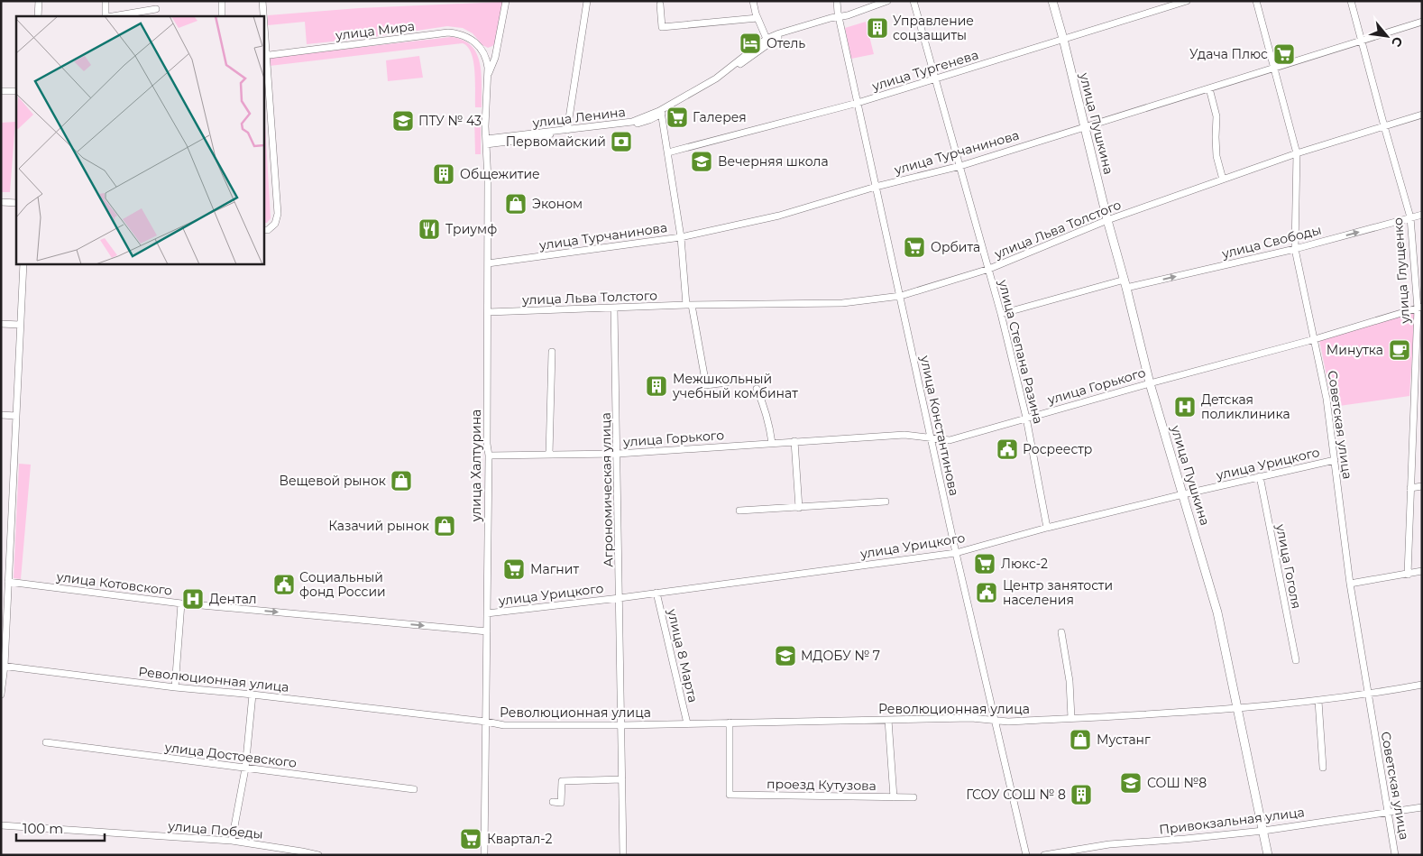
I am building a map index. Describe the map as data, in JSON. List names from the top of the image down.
{
  "streets": {
    "main road": ["улица Пушкина"],
    "street": [
      "улица Мира",
      "улица Тургенева",
      "улица Ленина",
      "улица Турчанинова",
      "улица Льва Толстого",
      "улица Свободы",
      "улица Глущенко",
      "улица Степана Разина",
      "улица Горького",
      "Советская улица",
      "улица Константинова",
      "улица Урицкого",
      "улица Халтурина",
      "Агрономическая улица",
      "улица Гоголя",
      "улица Котовского",
      "улица 8 Марта",
      "Революционная улица",
      "улица Достоевского",
      "проезд Кутузова",
      "Привокзальная улица",
      "улица Победы"
    ]
  },
  "crossings": [
    ["улица Мира", "улица Халтурина"],
    ["улица Тургенева", "улица Пушкина"],
    ["улица Тургенева", "улица Степана Разина"],
    ["улица Тургенева", "улица Константинова"],
    ["улица Ленина", "улица Константинова"],
    ["улица Ленина", "улица Халтурина"],
    ["улица Пушкина", "улица Турчанинова"],
    ["улица Пушкина", "улица Льва Толстого"],
    ["улица Пушкина", "улица Свободы"],
    ["улица Пушкина", "улица Горького"],
    ["улица Пушкина", "улица Урицкого"],
    ["улица Пушкина", "Революционная улица"],
    ["улица Пушкина", "Привокзальная улица"],
    ["улица Турчанинова", "улица Глущенко"],
    ["улица Турчанинова", "улица Степана Разина"],
    ["улица Турчанинова", "Советская улица"],
    ["улица Турчанинова", "улица Константинова"],
    ["улица Турчанинова", "улица Халтурина"],
    ["улица Льва Толстого", "улица Глущенко"],
    ["улица Льва Толстого", "улица Степана Разина"],
    ["улица Льва Толстого", "Советская улица"],
    ["улица Льва Толстого", "улица Константинова"],
    ["улица Льва Толстого", "улица Халтурина"],
    ["улица Льва Толстого", "Агрономическая улица"],
    ["улица Свободы", "улица Глущенко"],
    ["улица Свободы", "улица Степана Разина"],
    ["улица Свободы", "Советская улица"],
    ["улица Глущенко", "улица Горького"],
    ["улица Степана Разина", "улица Горького"],
    ["улица Степана Разина", "улица Урицкого"],
    ["улица Горького", "Советская улица"],
    ["улица Горького", "улица Константинова"],
    ["улица Горького", "улица Халтурина"],
    ["улица Горького", "Агрономическая улица"],
    ["Советская улица", "улица Урицкого"],
    ["Советская улица", "Революционная улица"],
    ["Советская улица", "Привокзальная улица"],
    ["улица Константинова", "улица Урицкого"],
    ["улица Константинова", "Революционная улица"],
    ["улица Урицкого", "улица Халтурина"],
    ["улица Урицкого", "Агрономическая улица"],
    ["улица Урицкого", "улица Гоголя"],
    ["улица Урицкого", "улица 8 Марта"],
    ["улица Халтурина", "улица Котовского"],
    ["улица Халтурина", "Революционная улица"],
    ["Агрономическая улица", "Революционная улица"],
    ["улица 8 Марта", "Революционная улица"],
    ["Революционная улица", "проезд Кутузова"]
  ],
  "one_way": ["улица Свободы", "улица Котовского"],
  "places": {
    "building": [
      "Управление соцзащиты",
      "Общежитие",
      "Межшкольный учебный комбинат",
      "ГСОУ СОШ № 8"
    ],
    "hotel": ["Отель"],
    "supermarket": [
      "Удача Плюс",
      "Галерея",
      "Орбита",
      "Люкс-2",
      "Магнит",
      "Квартал-2"
    ],
    "school or university": [
      "ПТУ № 43",
      "Вечерняя школа",
      "МДОБУ № 7",
      "СОШ №8"
    ],
    "bank": ["Первомайский"],
    "shop": [
      "Эконом",
      "Вещевой рынок",
      "Казачий рынок",
      "Мустанг"
    ],
    "restaurant": ["Триумф"],
    "cafe": ["Минутка"],
    "hospital": ["Детская поликлиника", "Дентал"],
    "public building": ["Росреестр", "Социальный фонд России", "Центр занятости населения"]
  },
  "scale_bar": "100 m",
  "north": "bottom right"
}
